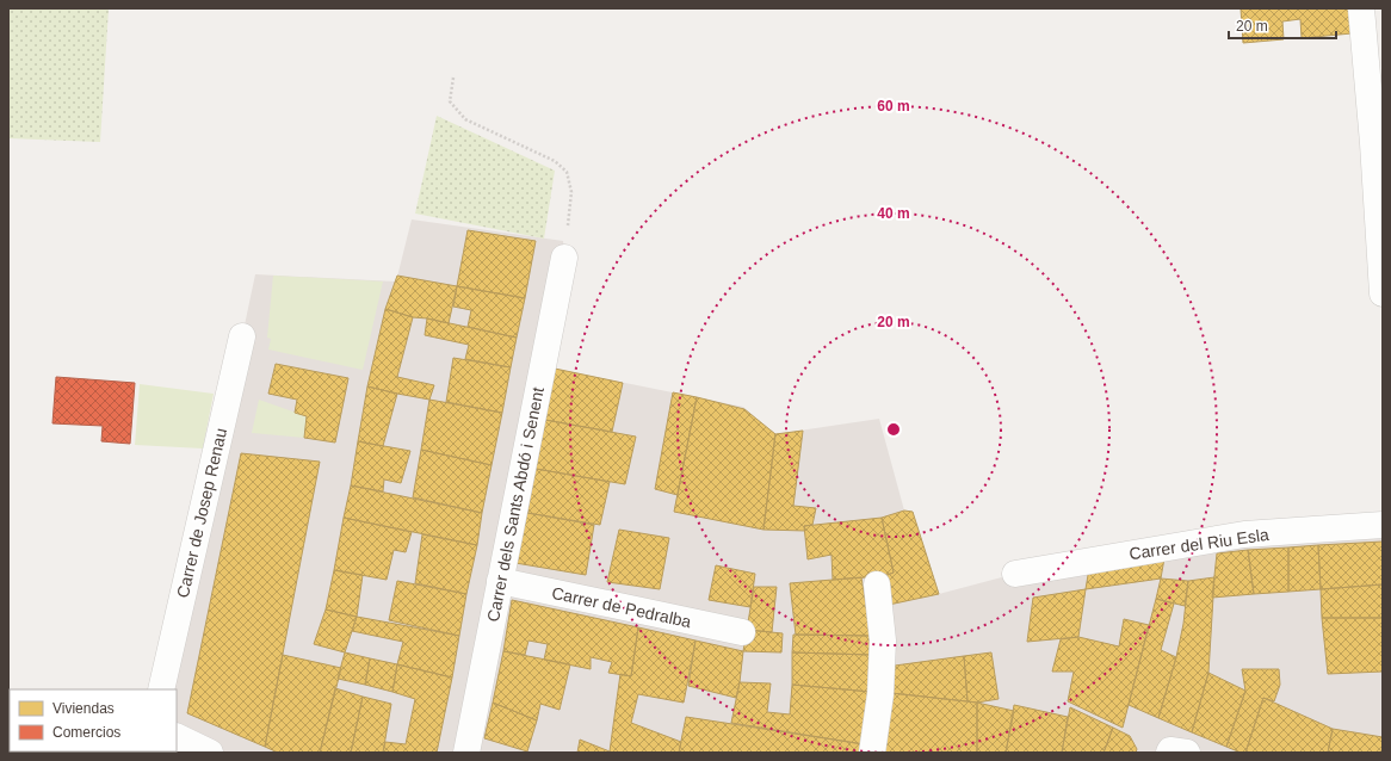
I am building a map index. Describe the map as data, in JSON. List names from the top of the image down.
{
  "streets": {
    "street": [
      "Carrer dels Sants Abdó i Senent",
      "Carrer de Josep Renau",
      "Carrer del Riu Esla",
      "Carrer de Pedralba"
    ]
  },
  "crossings": [
    ["Carrer dels Sants Abdó i Senent", "Carrer de Pedralba"]
  ],
  "legend": ["Viviendas", "Comercios"],
  "scale_bar": "20 m",
  "rings": ["60 m", "40 m", "20 m"]
}
